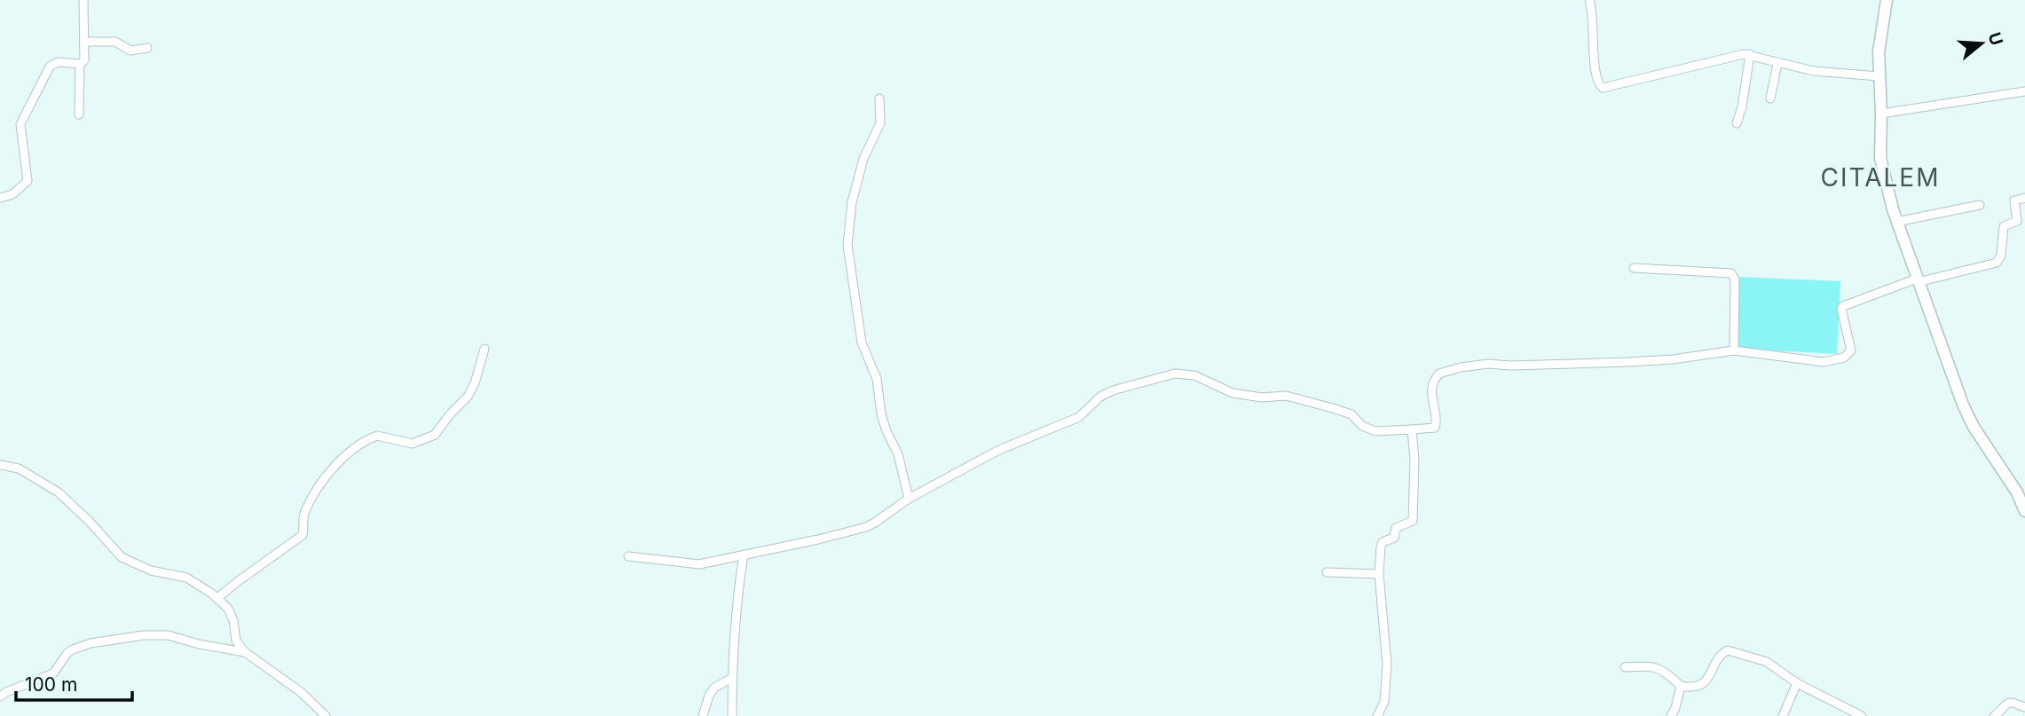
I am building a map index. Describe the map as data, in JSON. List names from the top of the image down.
{
  "districts": ["CITALEM"],
  "scale_bar": "100 m",
  "north": "right"
}
